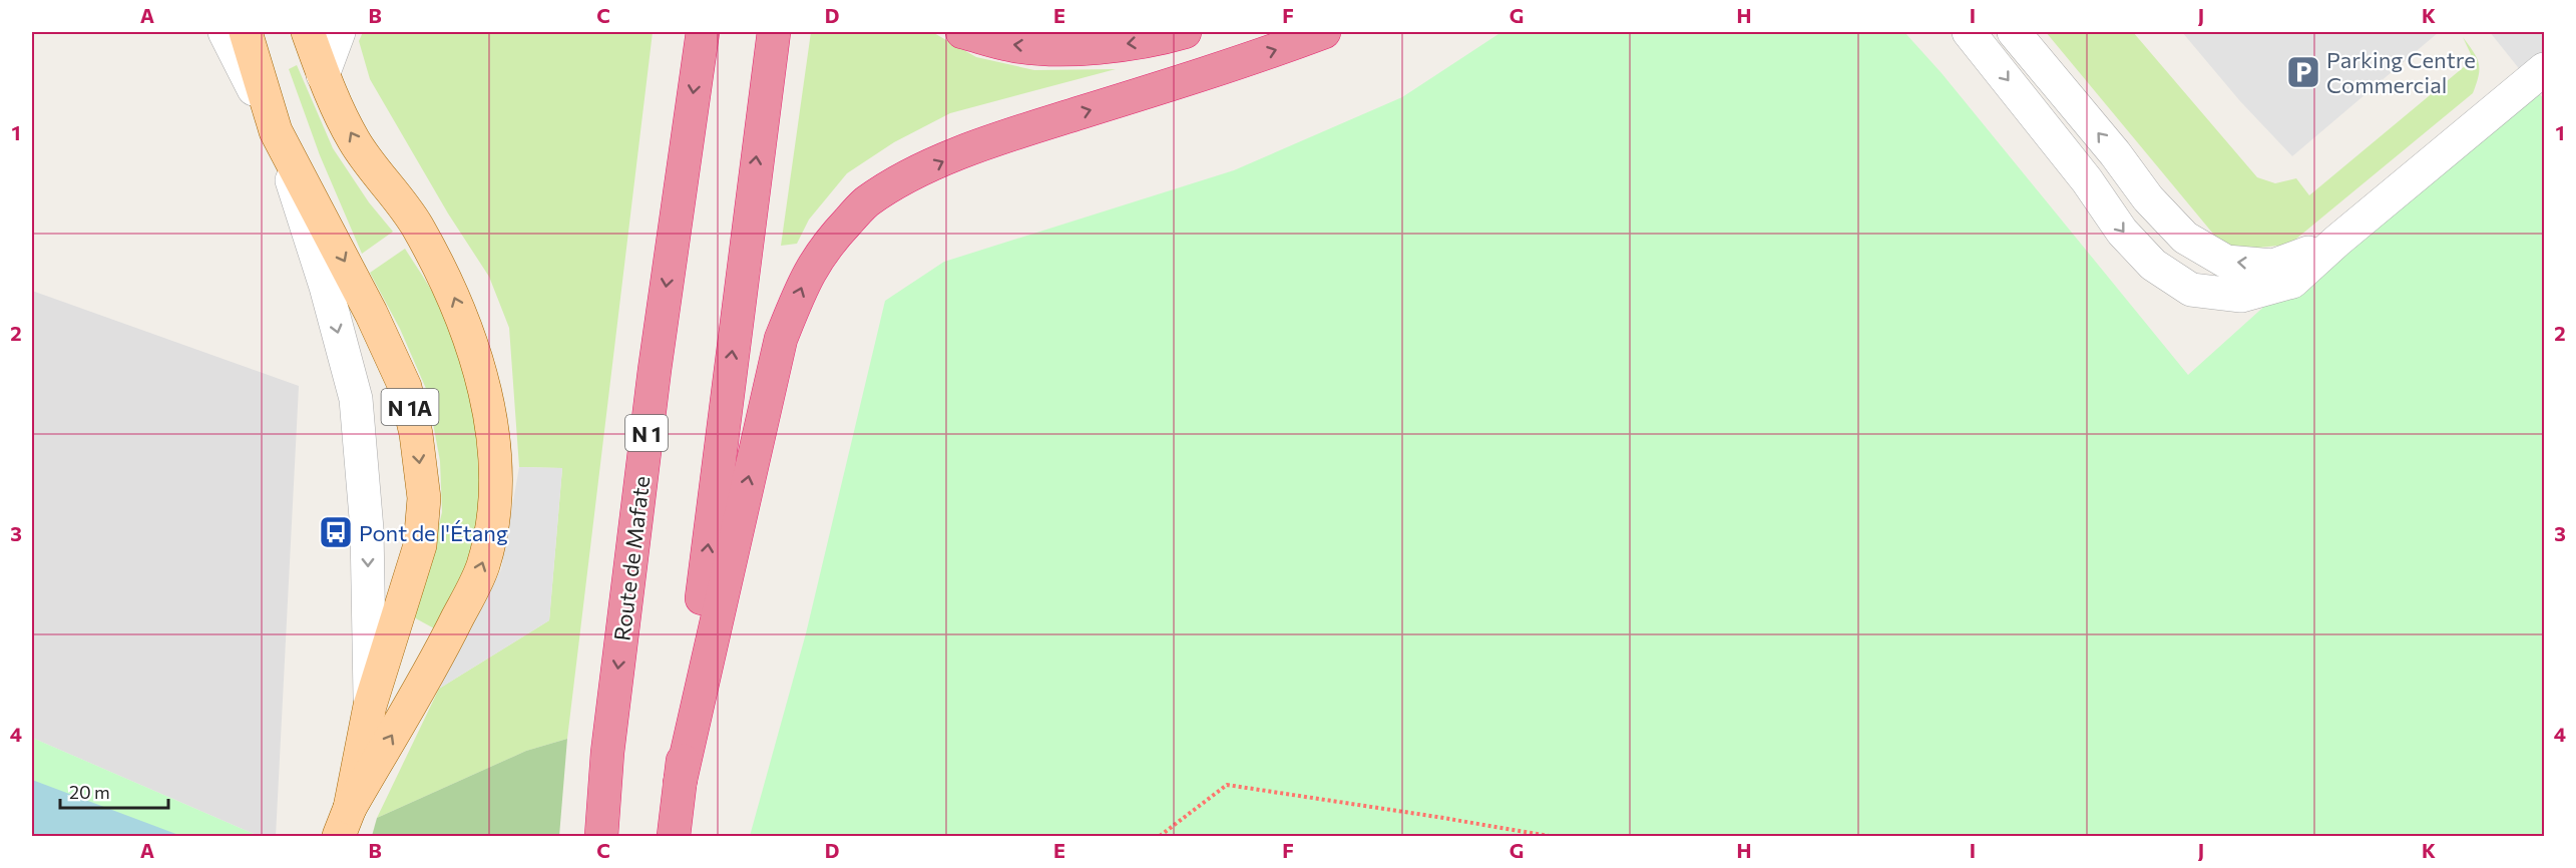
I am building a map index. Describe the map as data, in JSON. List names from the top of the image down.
{
  "streets": {
    "highway": ["N 1", "Route de Mafate"],
    "main road": ["N 1A"]
  },
  "places": {
    "parking": ["Parking Centre Commercial"],
    "bus stop": ["Pont de l'Étang"]
  },
  "scale_bar": "20 m",
  "grid": {
    "columns": [
      "A",
      "B",
      "C",
      "D",
      "E",
      "F",
      "G",
      "H",
      "I",
      "J",
      "K"
    ],
    "rows": [
      "1",
      "2",
      "3",
      "4"
    ]
  }
}
